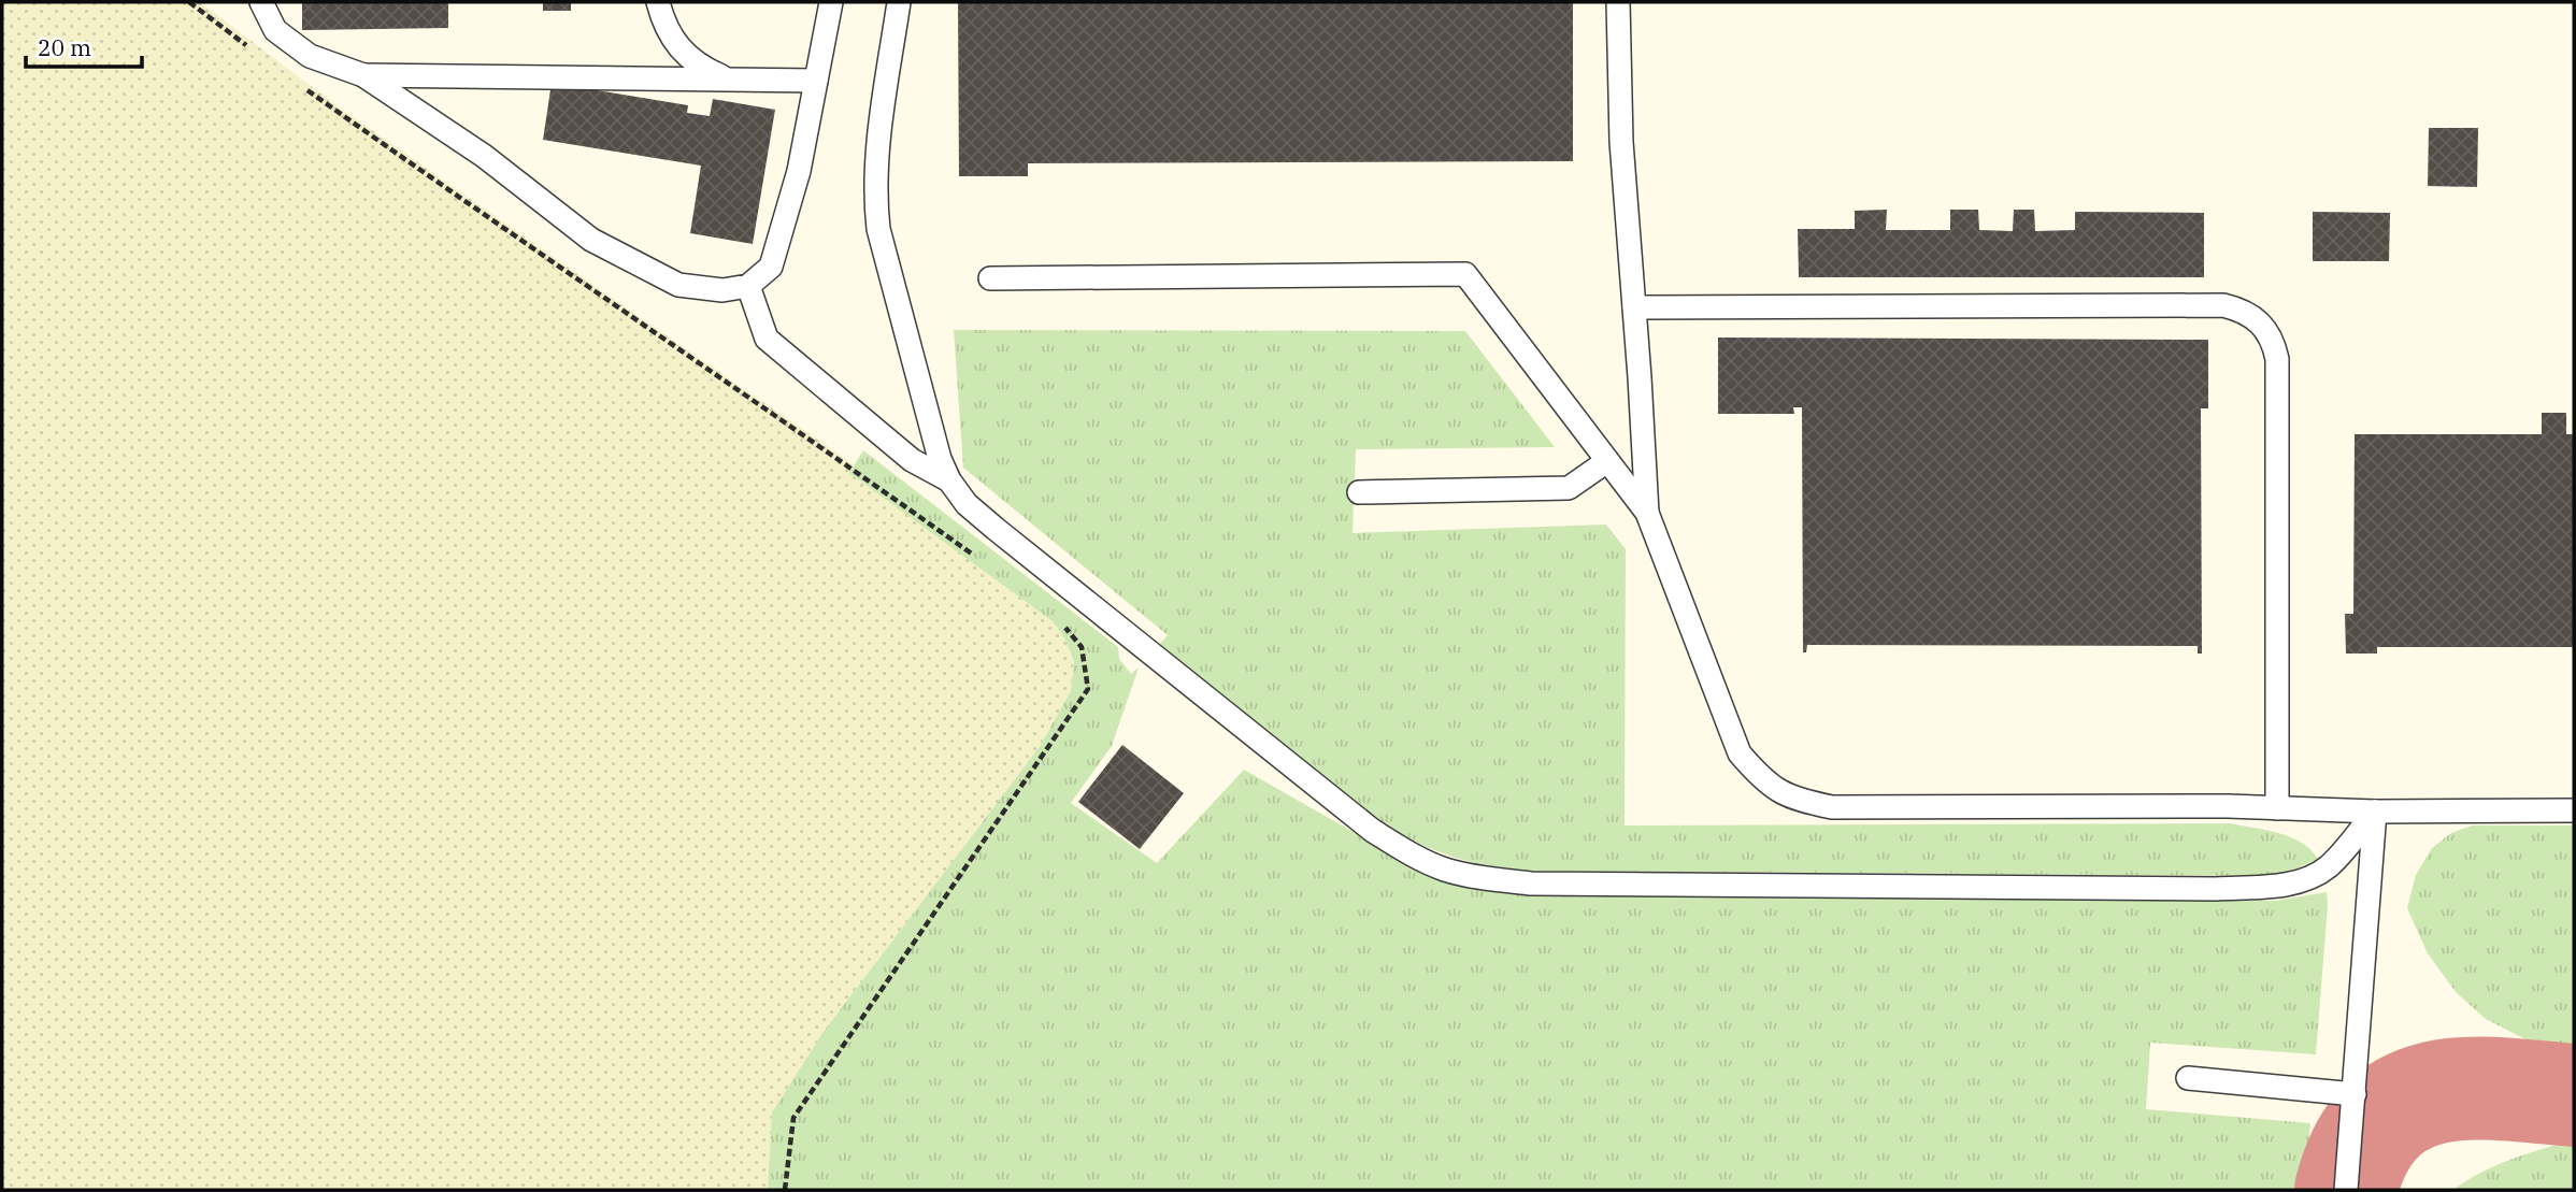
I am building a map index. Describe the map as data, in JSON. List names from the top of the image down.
{
  "scale_bar": "20 m"
}
